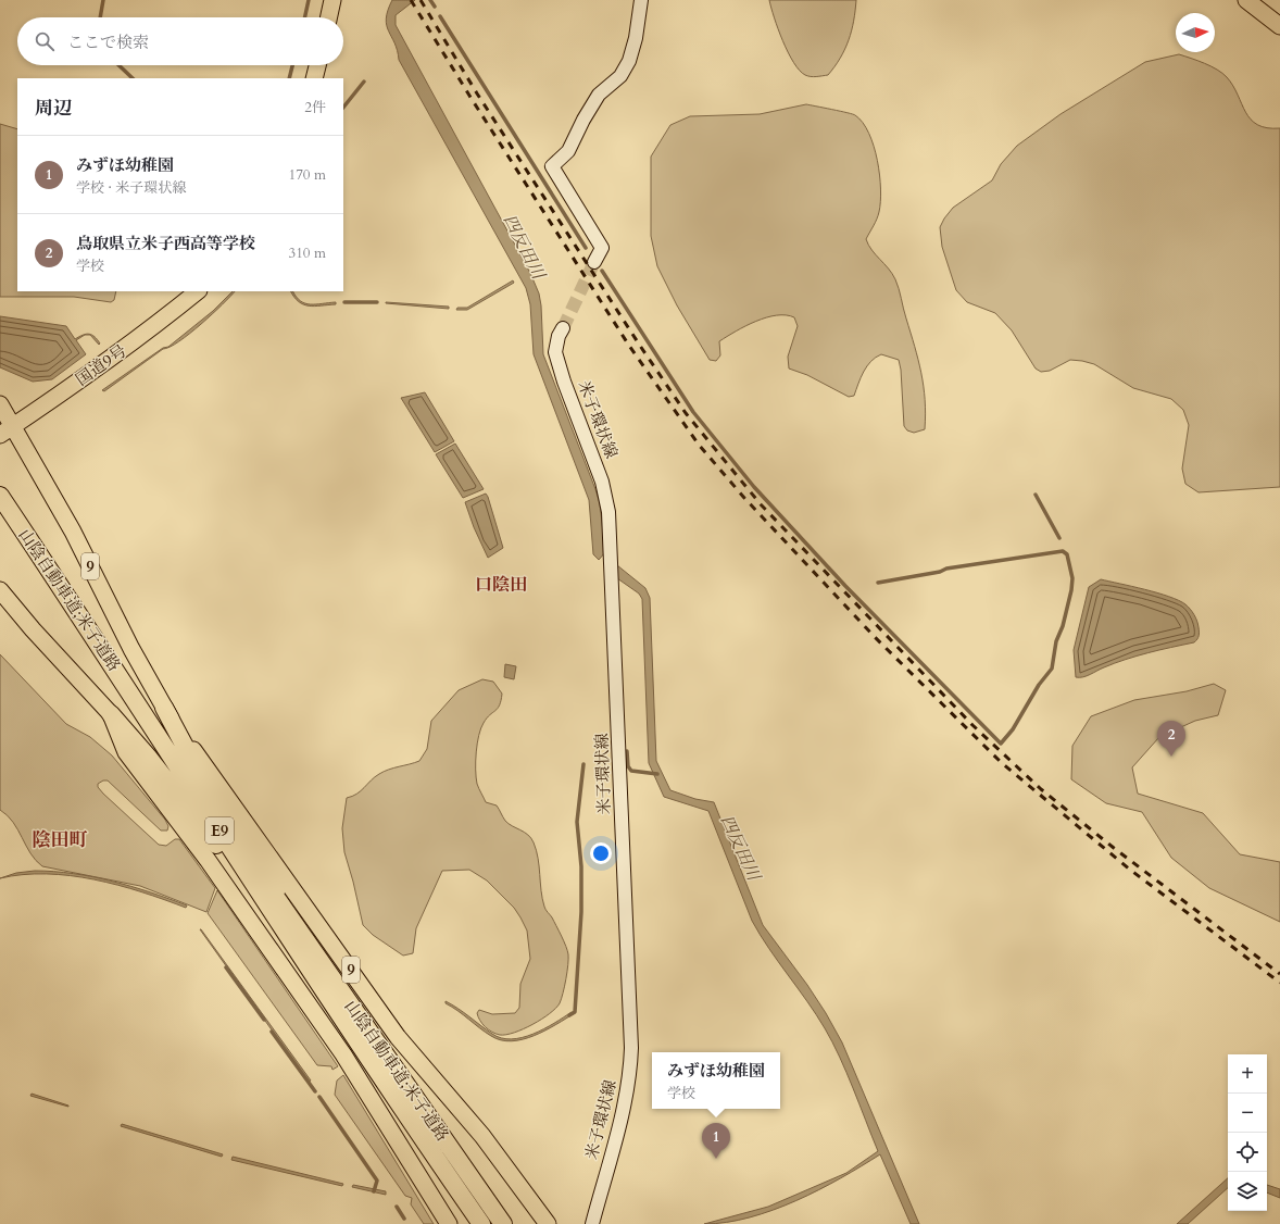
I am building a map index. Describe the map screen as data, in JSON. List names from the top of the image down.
{
  "streets": {
    "highway": [
      "国道9号",
      "9",
      "山陰自動車道;米子道路",
      "E9"
    ],
    "main road": ["米子環状線"]
  },
  "crossings": [
    ["国道9号", "9"]
  ],
  "districts": ["口陰田", "陰田町"],
  "water": ["四反田川"],
  "north": "right",
  "page": {
    "search": "ここで検索",
    "heading": ["周辺", "2件"],
    "list": [
      {
        "mark": "1",
        "name": "みずほ幼稚園",
        "note": "学校 · 米子環状線",
        "value": "170 m"
      },
      {
        "mark": "2",
        "name": "鳥取県立米子西高等学校",
        "note": "学校",
        "value": "310 m"
      }
    ],
    "pins": ["2", "1"],
    "popup": ["みずほ幼稚園", "学校"],
    "map_buttons": ["+", "−"]
  }
}
